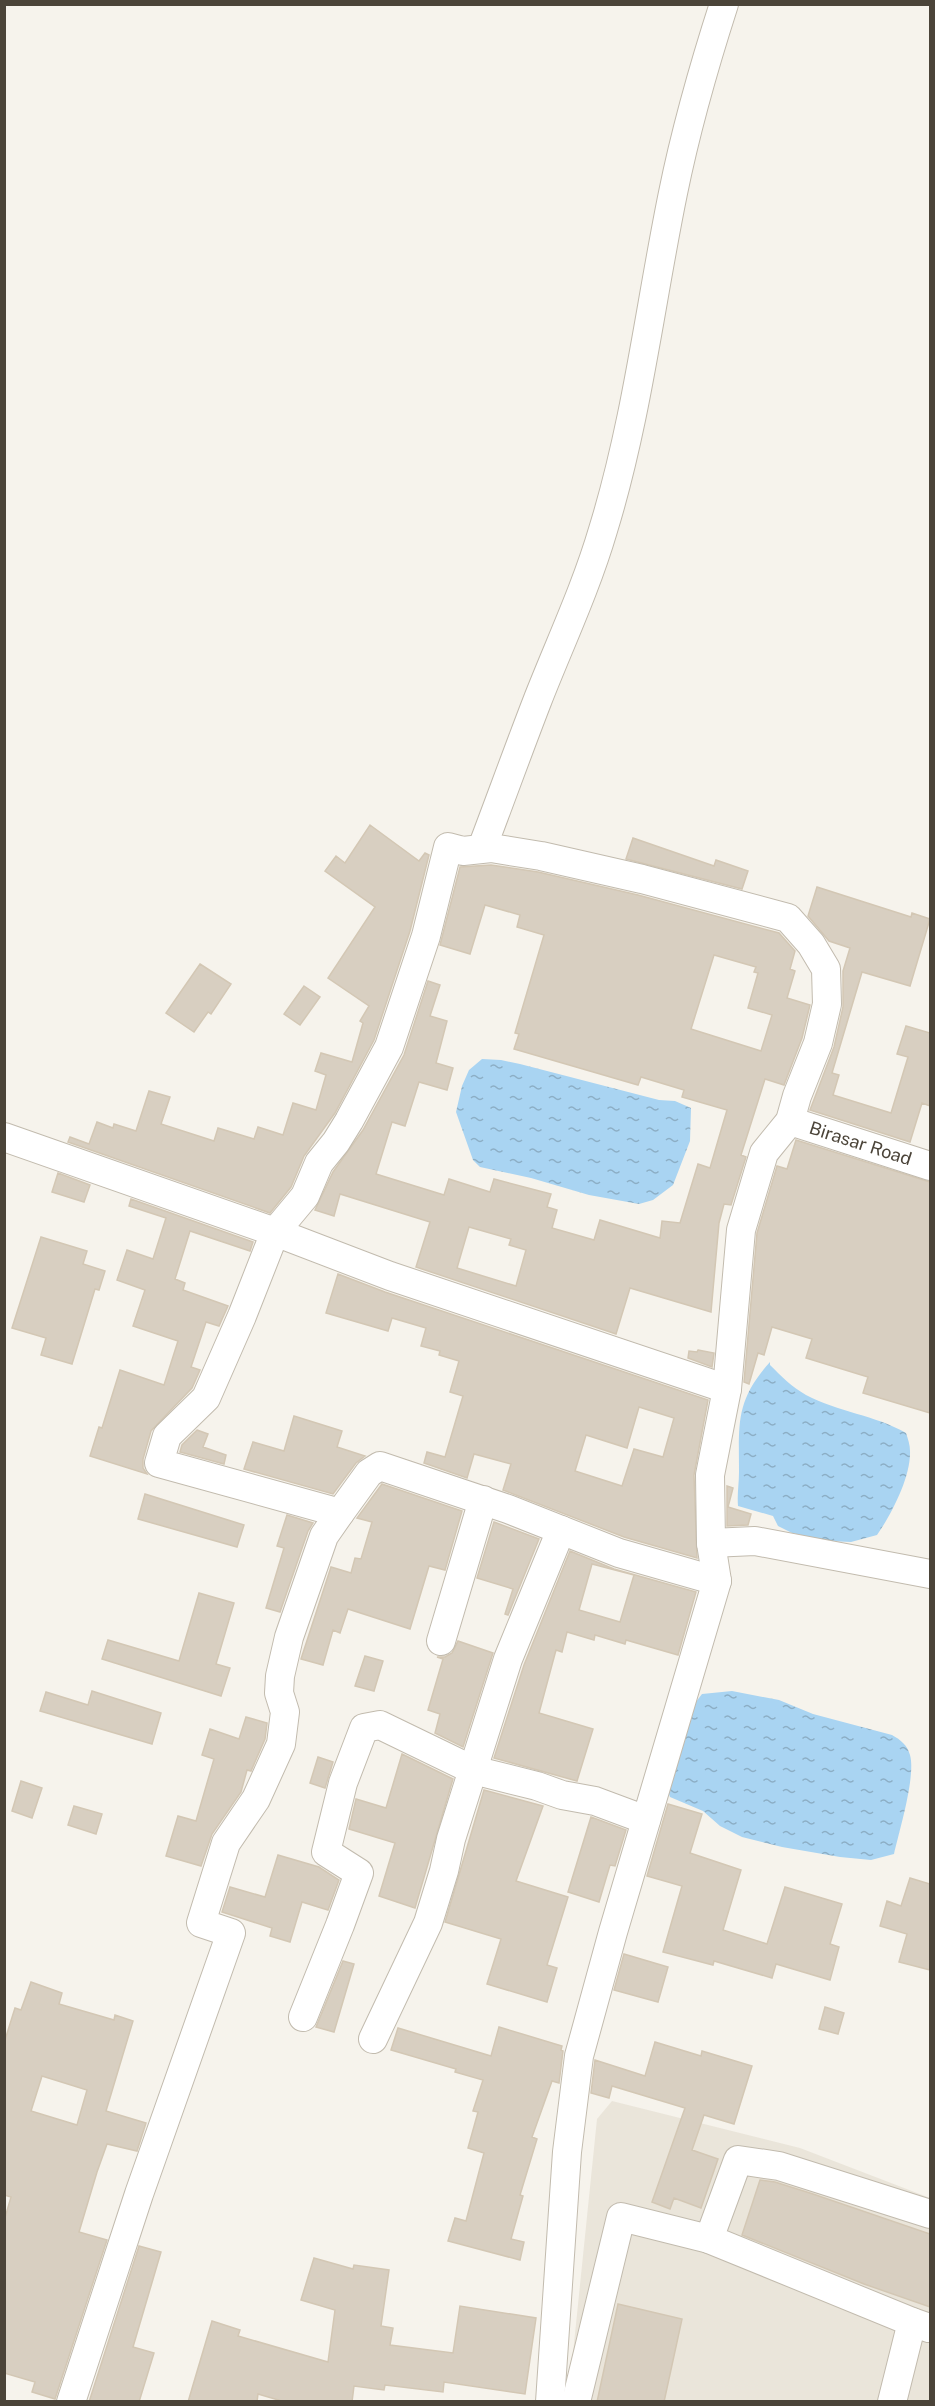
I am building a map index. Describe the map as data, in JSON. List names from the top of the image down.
{
  "streets": {
    "street": ["Birasar Road"]
  }
}
